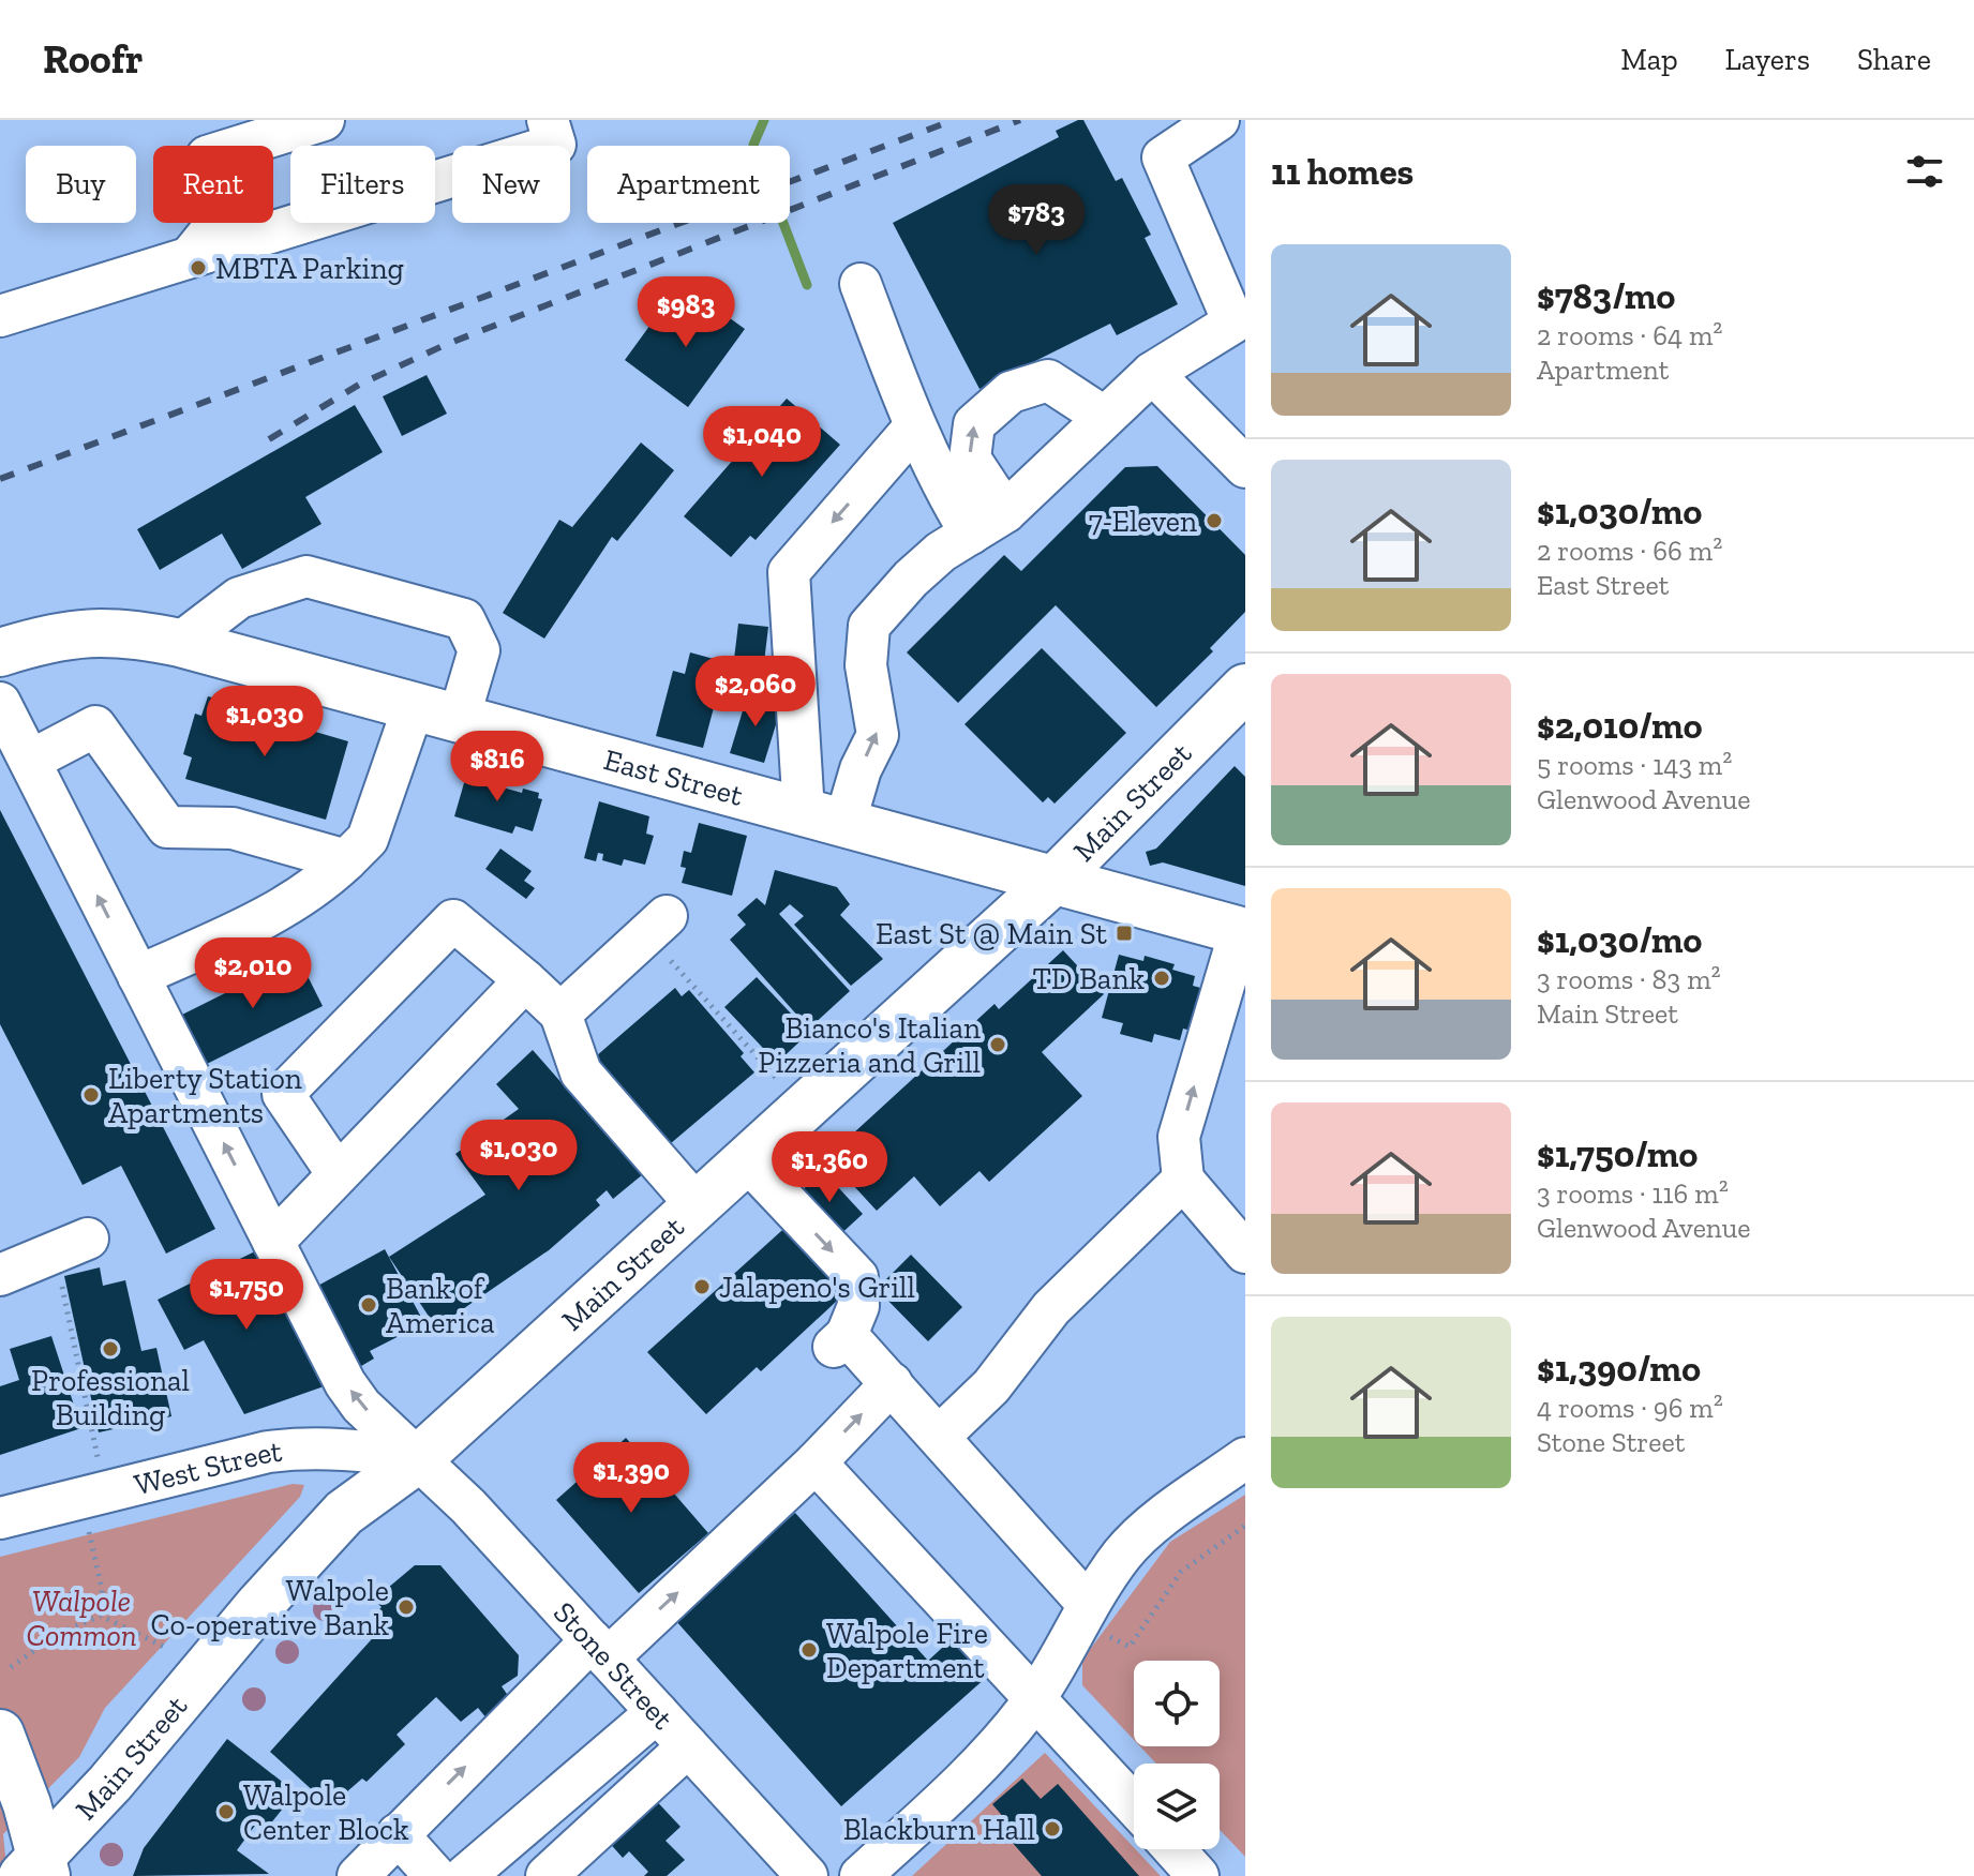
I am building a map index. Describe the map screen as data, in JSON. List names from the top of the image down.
{
  "streets": {
    "main road": ["East Street", "Main Street"],
    "street": ["West Street", "Stone Street"]
  },
  "crossings": [
    ["East Street", "Main Street"],
    ["Main Street", "West Street"],
    ["Main Street", "Stone Street"],
    ["West Street", "Stone Street"]
  ],
  "one_way": ["Stone Street"],
  "parks": ["Walpole Common"],
  "places": {
    "other": [
      "MBTA Parking",
      "7-Eleven",
      "TD Bank",
      "Bianco's Italian Pizzeria and Grill",
      "Liberty Station Apartments",
      "Jalapeno's Grill",
      "Bank of America",
      "Professional Building",
      "Walpole Co-operative Bank",
      "Walpole Fire Department",
      "Walpole Center Block",
      "Blackburn Hall"
    ],
    "transit": ["East St @ Main St"]
  },
  "page": {
    "header": "Roofr",
    "nav": ["Map", "Layers", "Share"],
    "heading": "11 homes",
    "chip": [
      "Buy",
      "Rent",
      "Filters",
      "New",
      "Apartment"
    ],
    "price": [
      "$783",
      "$983",
      "$1,040",
      "$2,060",
      "$1,030",
      "$816",
      "$2,010",
      "$1,030",
      "$1,360",
      "$1,750",
      "$1,390"
    ],
    "list": [
      {
        "name": "$783/mo",
        "note": "2 rooms · 64 m² · Apartment"
      },
      {
        "name": "$1,030/mo",
        "note": "2 rooms · 66 m² · East Street"
      },
      {
        "name": "$2,010/mo",
        "note": "5 rooms · 143 m² · Glenwood Avenue"
      },
      {
        "name": "$1,030/mo",
        "note": "3 rooms · 83 m² · Main Street"
      },
      {
        "name": "$1,750/mo",
        "note": "3 rooms · 116 m² · Glenwood Avenue"
      },
      {
        "name": "$1,390/mo",
        "note": "4 rooms · 96 m² · Stone Street"
      }
    ]
  }
}
